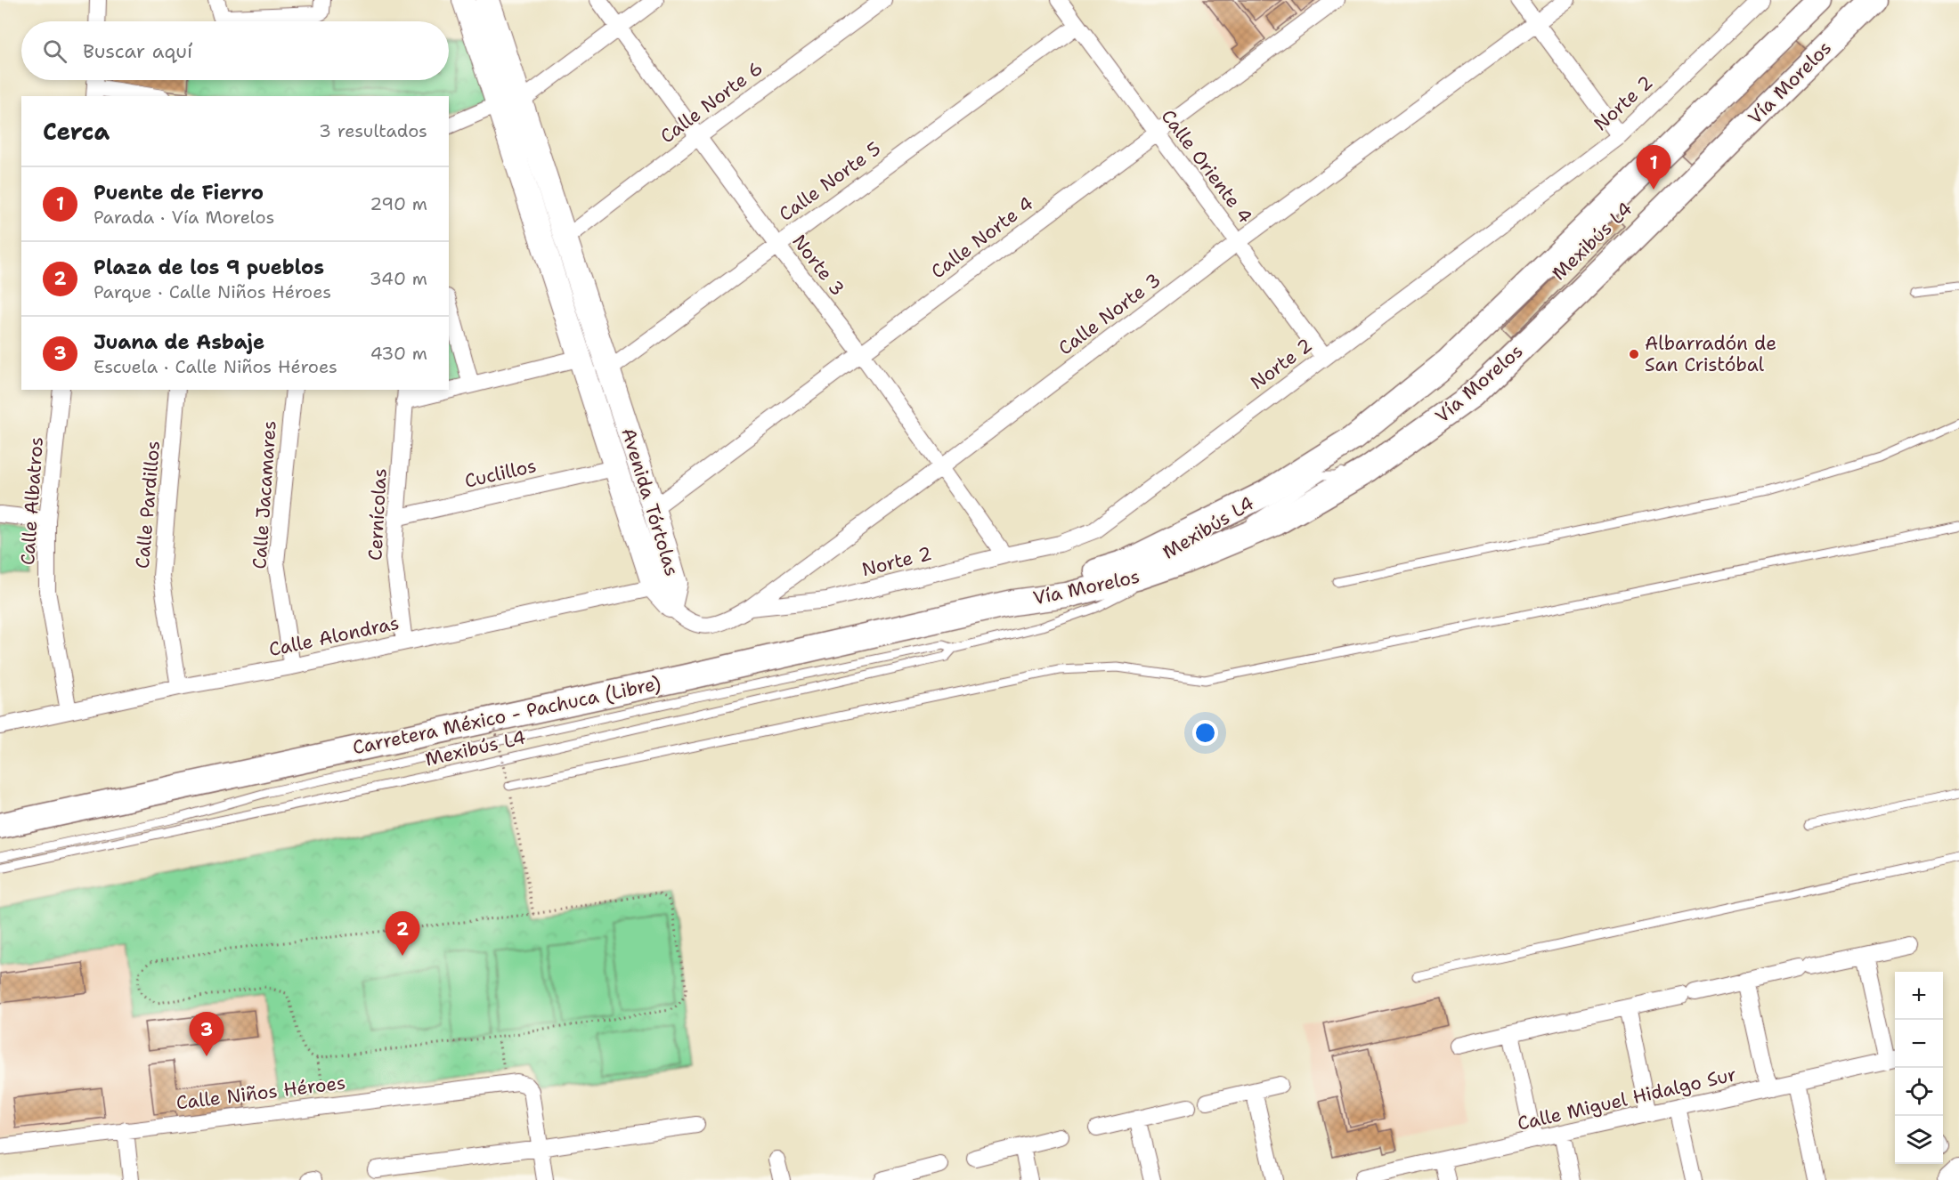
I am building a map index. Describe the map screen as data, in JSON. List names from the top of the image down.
{
  "streets": {
    "main road": ["Vía Morelos", "Carretera México - Pachuca (Libre)"],
    "street": [
      "Calle Norte 6",
      "Norte 2",
      "Calle Oriente 4",
      "Calle Norte 5",
      "Calle Norte 4",
      "Norte 3",
      "Calle Norte 3",
      "Cuclillos",
      "Calle Jacamares",
      "Calle Albatros",
      "Avenida Tórtolas",
      "Calle Pardillos",
      "Cernícolas",
      "Calle Alondras",
      "Calle Niños Héroes",
      "Calle Miguel Hidalgo Sur"
    ],
    "lane": ["Mexibús L4"]
  },
  "crossings": [
    ["Vía Morelos", "Mexibús L4"],
    ["Vía Morelos", "Carretera México - Pachuca (Libre)"],
    ["Calle Norte 6", "Norte 3"],
    ["Calle Norte 6", "Avenida Tórtolas"],
    ["Norte 2", "Calle Oriente 4"],
    ["Norte 2", "Norte 3"],
    ["Norte 2", "Calle Norte 3"],
    ["Calle Oriente 4", "Calle Norte 5"],
    ["Calle Oriente 4", "Calle Norte 4"],
    ["Calle Oriente 4", "Calle Norte 3"],
    ["Calle Norte 5", "Norte 3"],
    ["Calle Norte 5", "Avenida Tórtolas"],
    ["Calle Norte 4", "Norte 3"],
    ["Calle Norte 4", "Avenida Tórtolas"],
    ["Norte 3", "Calle Norte 3"],
    ["Calle Norte 3", "Avenida Tórtolas"],
    ["Cuclillos", "Avenida Tórtolas"],
    ["Cuclillos", "Cernícolas"],
    ["Calle Jacamares", "Calle Alondras"],
    ["Calle Albatros", "Calle Alondras"],
    ["Avenida Tórtolas", "Calle Alondras"],
    ["Calle Pardillos", "Calle Alondras"],
    ["Cernícolas", "Calle Alondras"]
  ],
  "places": ["Albarradón de San Cristóbal"],
  "page": {
    "search": "Buscar aquí",
    "heading": ["Cerca", "3 resultados"],
    "pins": ["1", "2", "3"],
    "list": [
      {
        "mark": "1",
        "name": "Puente de Fierro",
        "note": "Parada · Vía Morelos",
        "value": "290 m"
      },
      {
        "mark": "2",
        "name": "Plaza de los 9 pueblos",
        "note": "Parque · Calle Niños Héroes",
        "value": "340 m"
      },
      {
        "mark": "3",
        "name": "Juana de Asbaje",
        "note": "Escuela · Calle Niños Héroes",
        "value": "430 m"
      }
    ],
    "map_buttons": ["+", "−"]
  }
}
